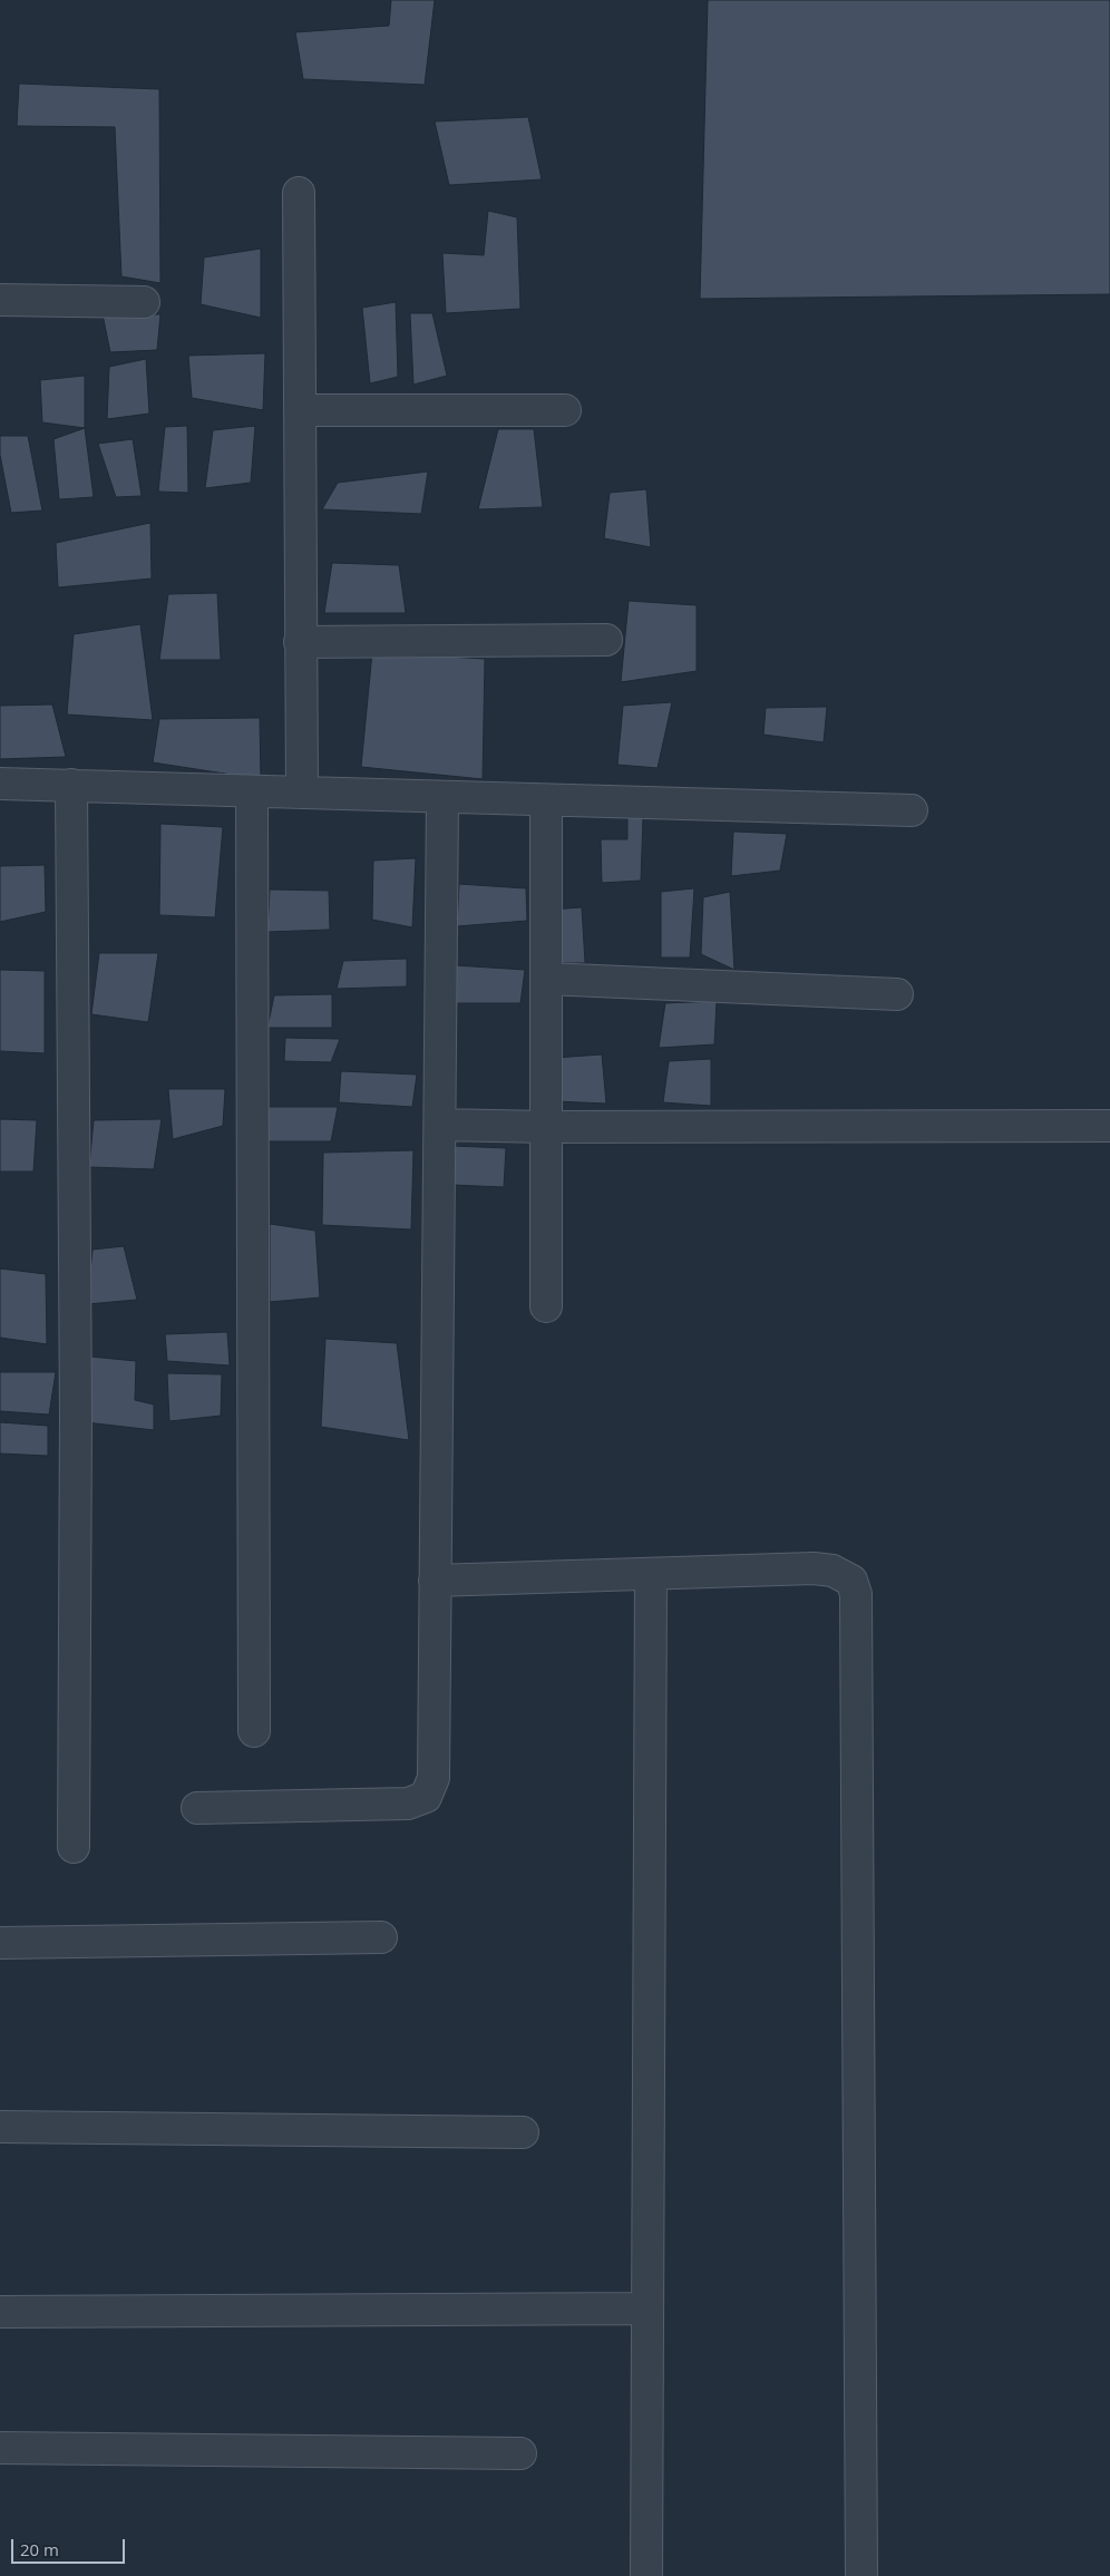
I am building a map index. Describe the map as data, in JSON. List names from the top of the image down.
{
  "scale_bar": "20 m"
}
